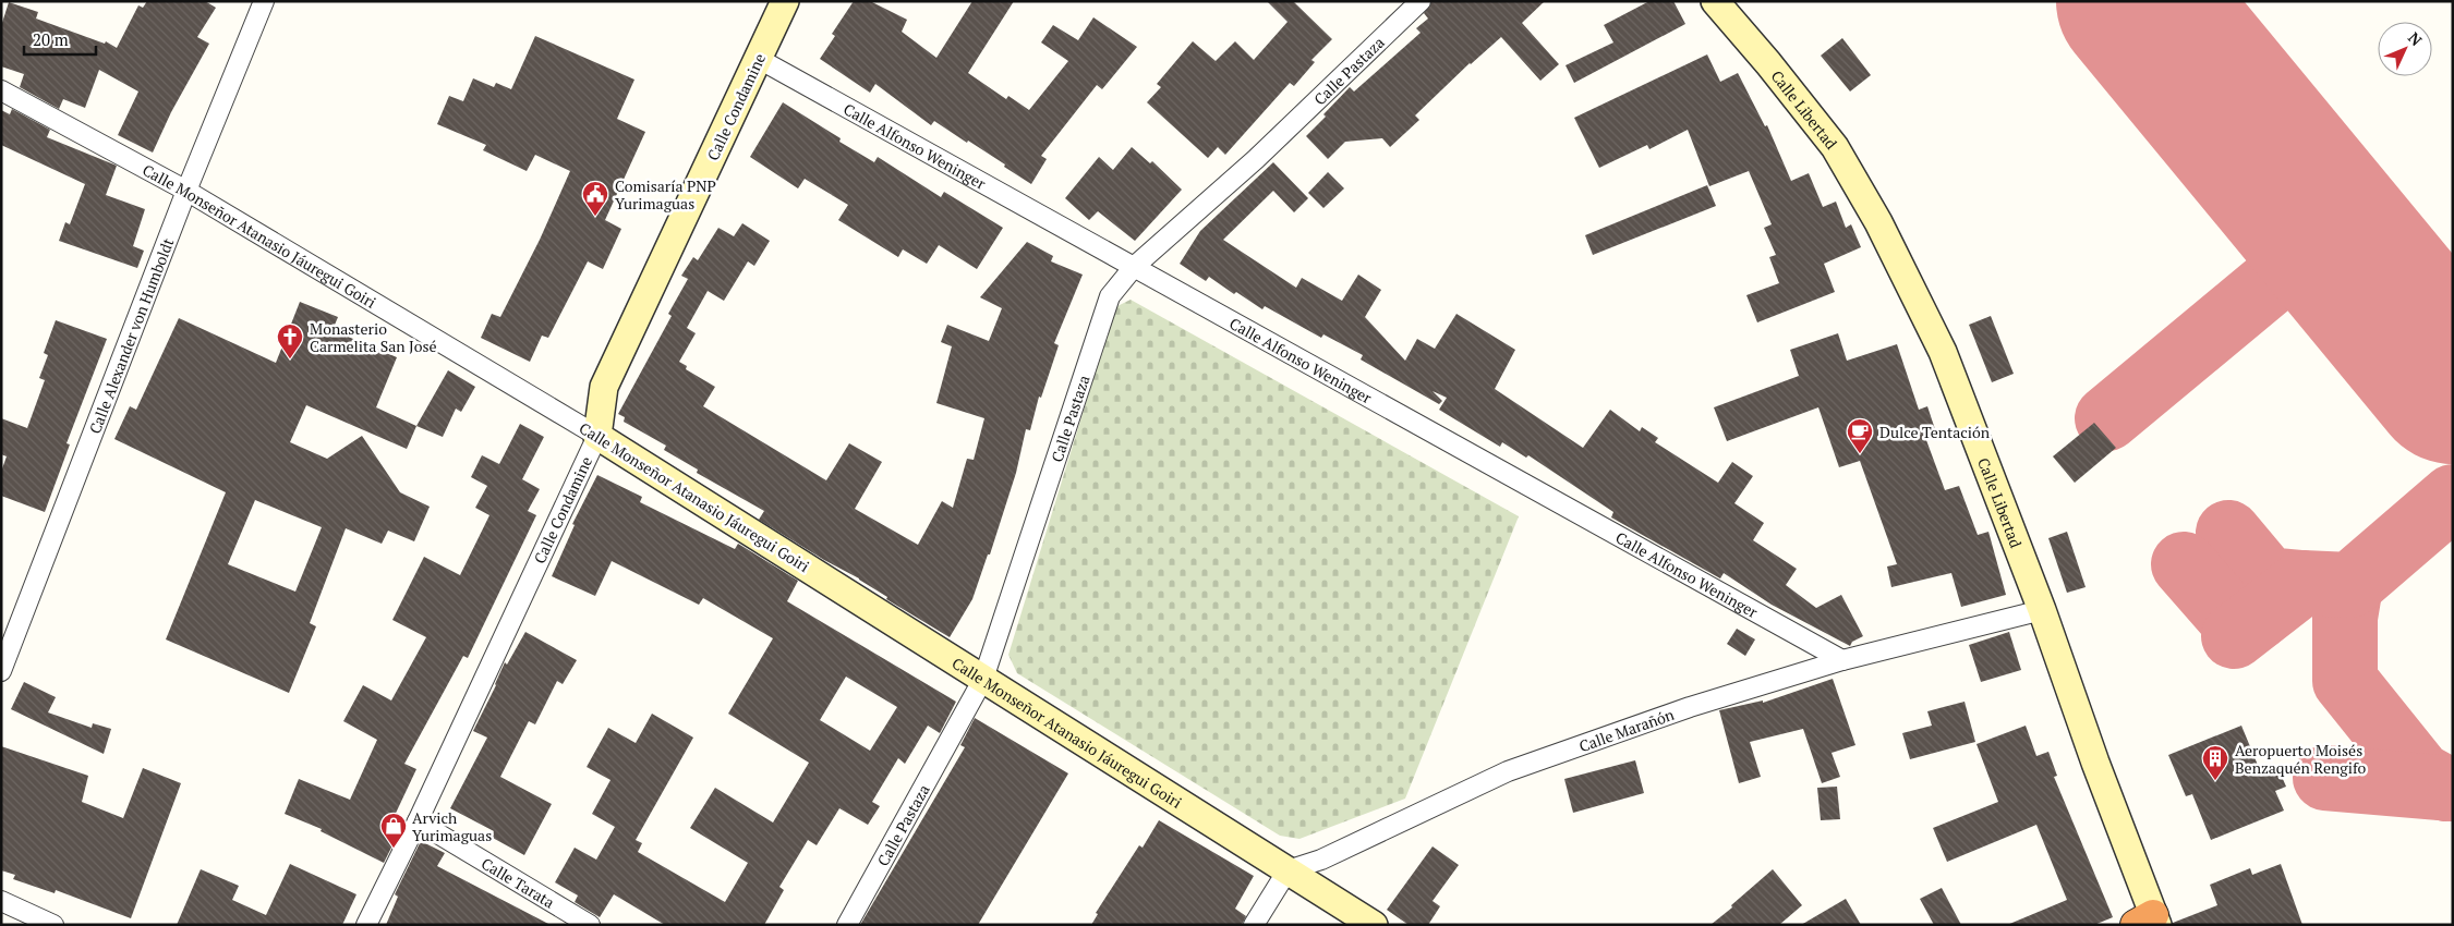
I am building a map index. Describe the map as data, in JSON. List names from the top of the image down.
{
  "streets": {
    "street": [
      "Calle Pastaza",
      "Calle Condamine",
      "Calle Libertad",
      "Calle Alfonso Weninger",
      "Calle Monseñor Atanasio Jáuregui Goiri",
      "Calle Alexander von Humboldt",
      "Calle Marañón",
      "Calle Tarata"
    ]
  },
  "crossings": [
    ["Calle Pastaza", "Calle Alfonso Weninger"],
    ["Calle Pastaza", "Calle Monseñor Atanasio Jáuregui Goiri"],
    ["Calle Condamine", "Calle Alfonso Weninger"],
    ["Calle Condamine", "Calle Monseñor Atanasio Jáuregui Goiri"],
    ["Calle Condamine", "Calle Tarata"],
    ["Calle Libertad", "Calle Marañón"],
    ["Calle Alfonso Weninger", "Calle Marañón"],
    ["Calle Monseñor Atanasio Jáuregui Goiri", "Calle Alexander von Humboldt"],
    ["Calle Monseñor Atanasio Jáuregui Goiri", "Calle Marañón"]
  ],
  "places": {
    "public building": ["Comisaría PNP Yurimaguas"],
    "church": ["Monasterio Carmelita San José"],
    "cafe": ["Dulce Tentación"],
    "building": ["Aeropuerto Moisés Benzaquén Rengifo"],
    "shop": ["Arvich Yurimaguas"]
  },
  "scale_bar": "20 m",
  "north": "top right"
}
